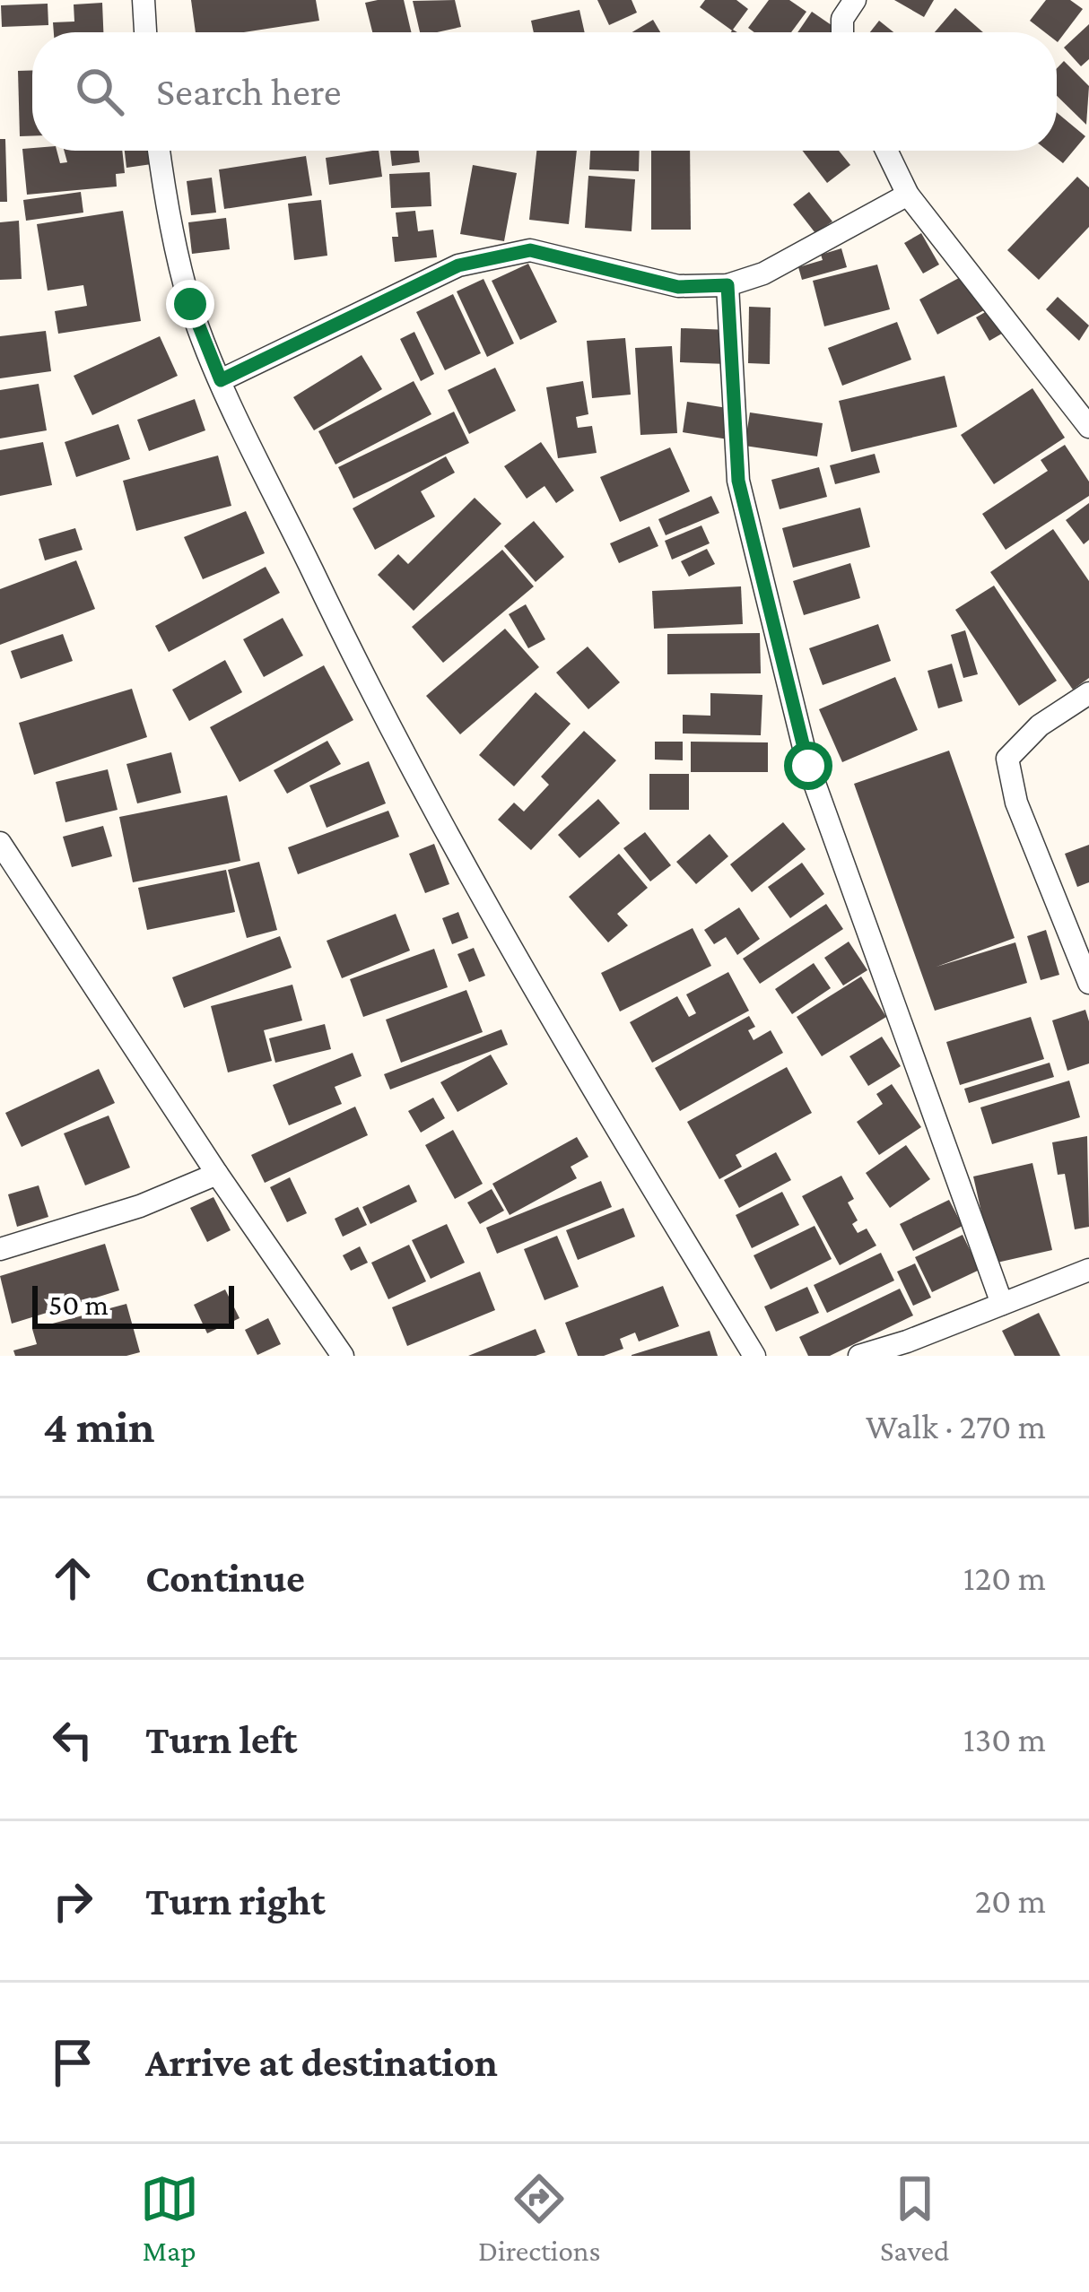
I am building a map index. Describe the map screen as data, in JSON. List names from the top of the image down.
{
  "scale_bar": "50 m",
  "page": {
    "search": "Search here",
    "scale": "50 m",
    "heading": ["4 min", "Walk · 270 m"],
    "list": [
      ["Continue", "120 m"],
      ["Turn left", "130 m"],
      ["Turn right", "20 m"],
      "Arrive at destination"
    ],
    "nav": ["Map", "Directions", "Saved"]
  }
}
